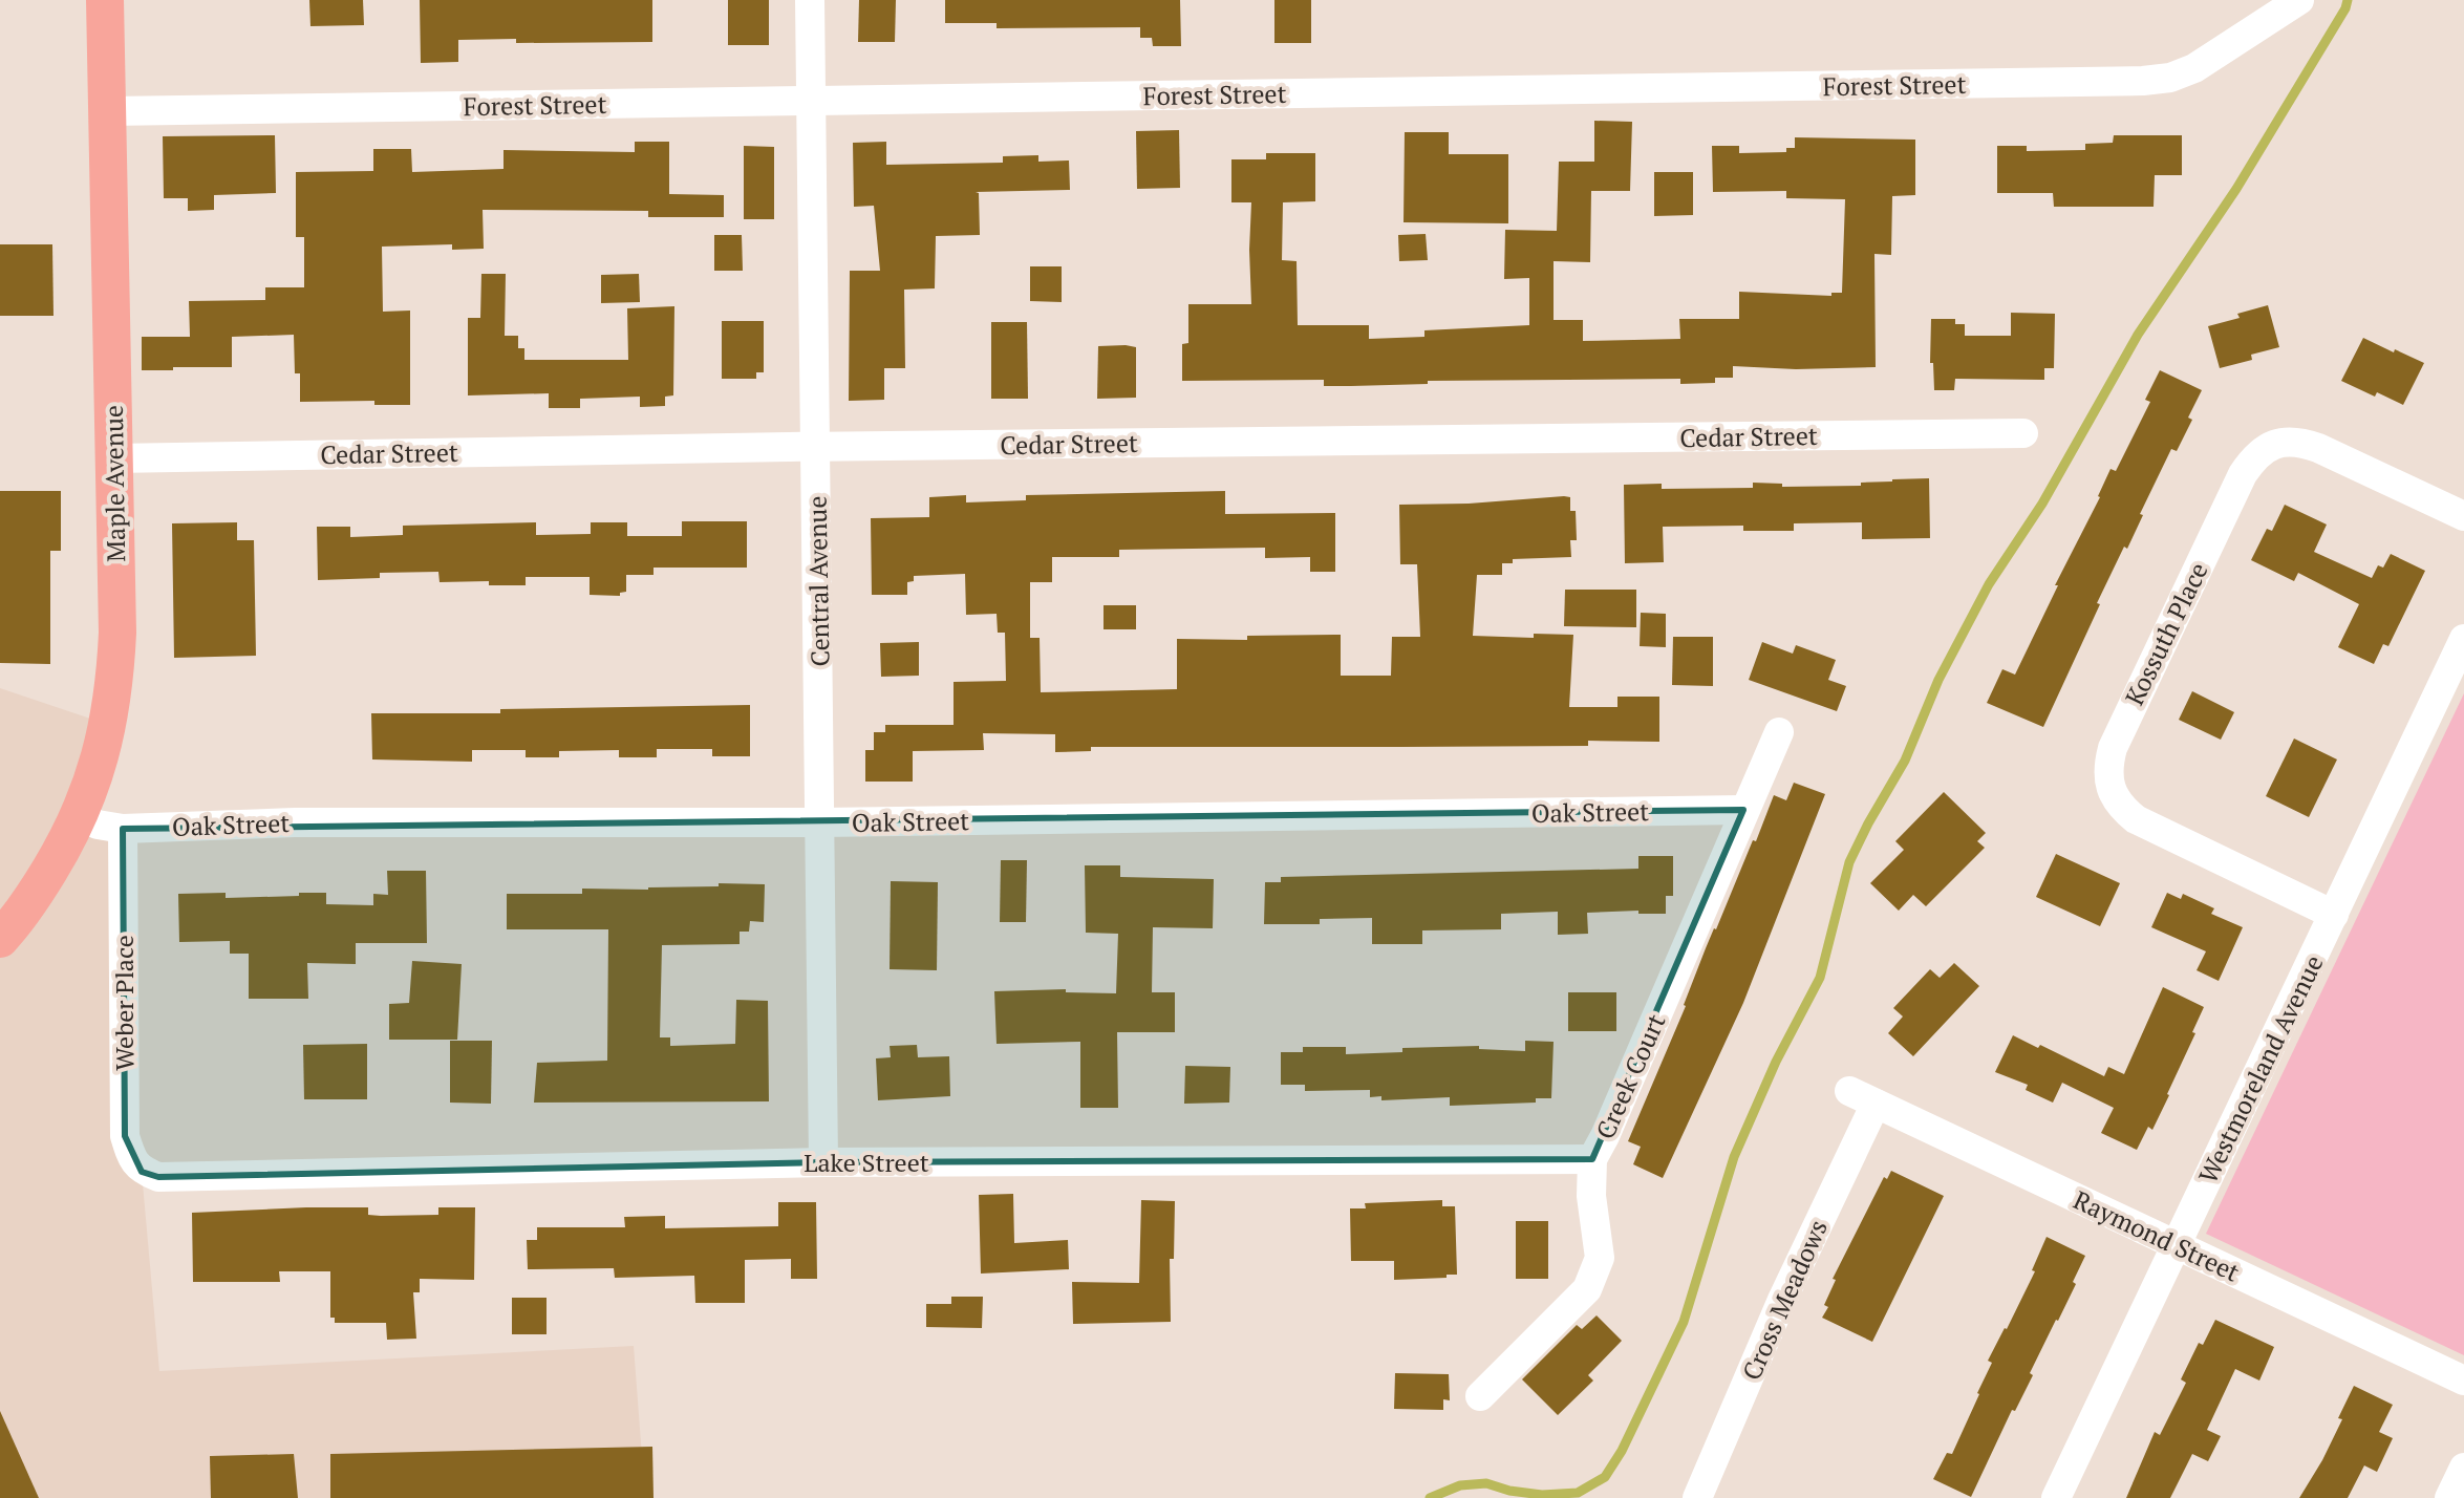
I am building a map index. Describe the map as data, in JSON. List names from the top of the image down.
{
  "streets": {
    "main road": ["Maple Avenue"],
    "street": [
      "Forest Street",
      "Cedar Street",
      "Central Avenue",
      "Kossuth Place",
      "Oak Street",
      "Weber Place",
      "Westmoreland Avenue",
      "Creek Court",
      "Lake Street",
      "Raymond Street",
      "Cross Meadows"
    ]
  },
  "crossings": [
    ["Forest Street", "Maple Avenue"],
    ["Forest Street", "Central Avenue"],
    ["Cedar Street", "Maple Avenue"],
    ["Cedar Street", "Central Avenue"],
    ["Maple Avenue", "Oak Street"],
    ["Central Avenue", "Oak Street"],
    ["Central Avenue", "Lake Street"],
    ["Kossuth Place", "Westmoreland Avenue"],
    ["Oak Street", "Weber Place"],
    ["Oak Street", "Creek Court"],
    ["Weber Place", "Lake Street"],
    ["Westmoreland Avenue", "Raymond Street"],
    ["Creek Court", "Lake Street"],
    ["Raymond Street", "Cross Meadows"]
  ]
}
